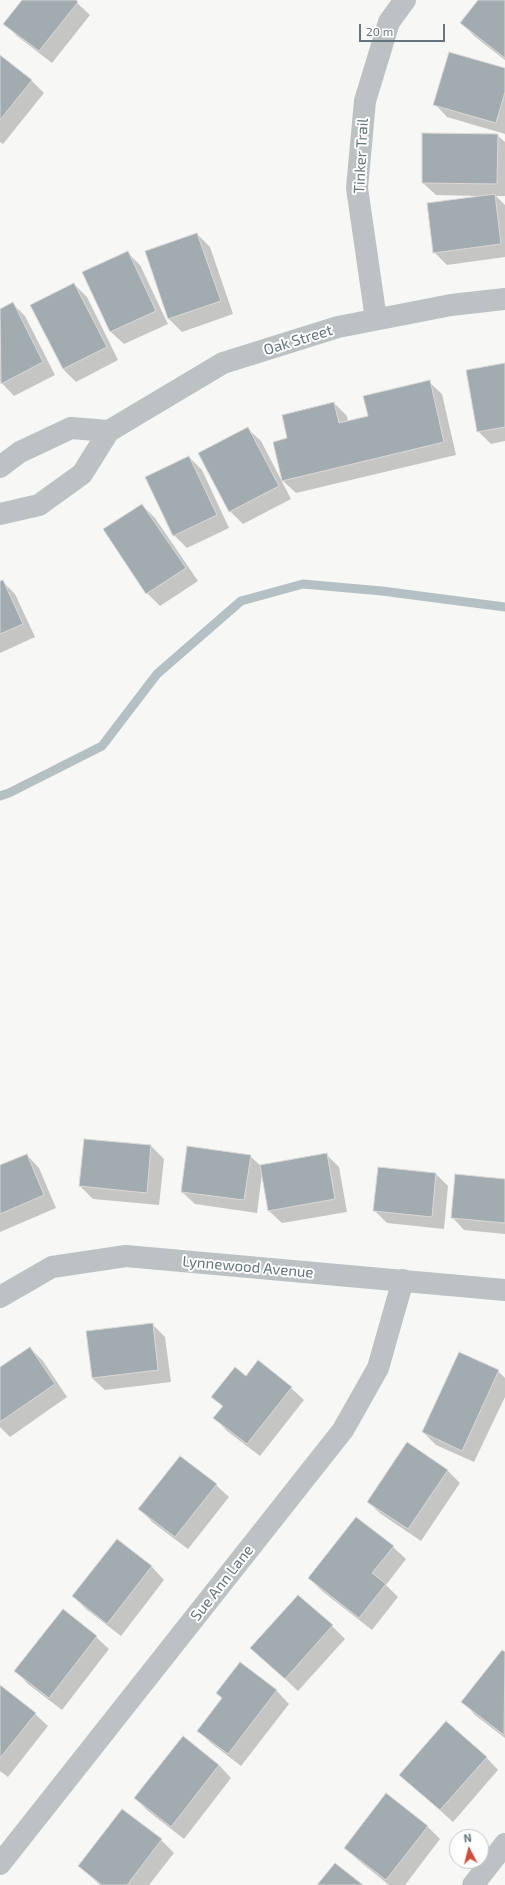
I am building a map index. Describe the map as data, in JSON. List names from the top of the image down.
{
  "streets": {
    "street": [
      "Tinker Trail",
      "Oak Street",
      "Lynnewood Avenue",
      "Sue Ann Lane"
    ]
  },
  "crossings": [
    ["Tinker Trail", "Oak Street"],
    ["Lynnewood Avenue", "Sue Ann Lane"]
  ],
  "scale_bar": "20 m",
  "north": "top"
}
